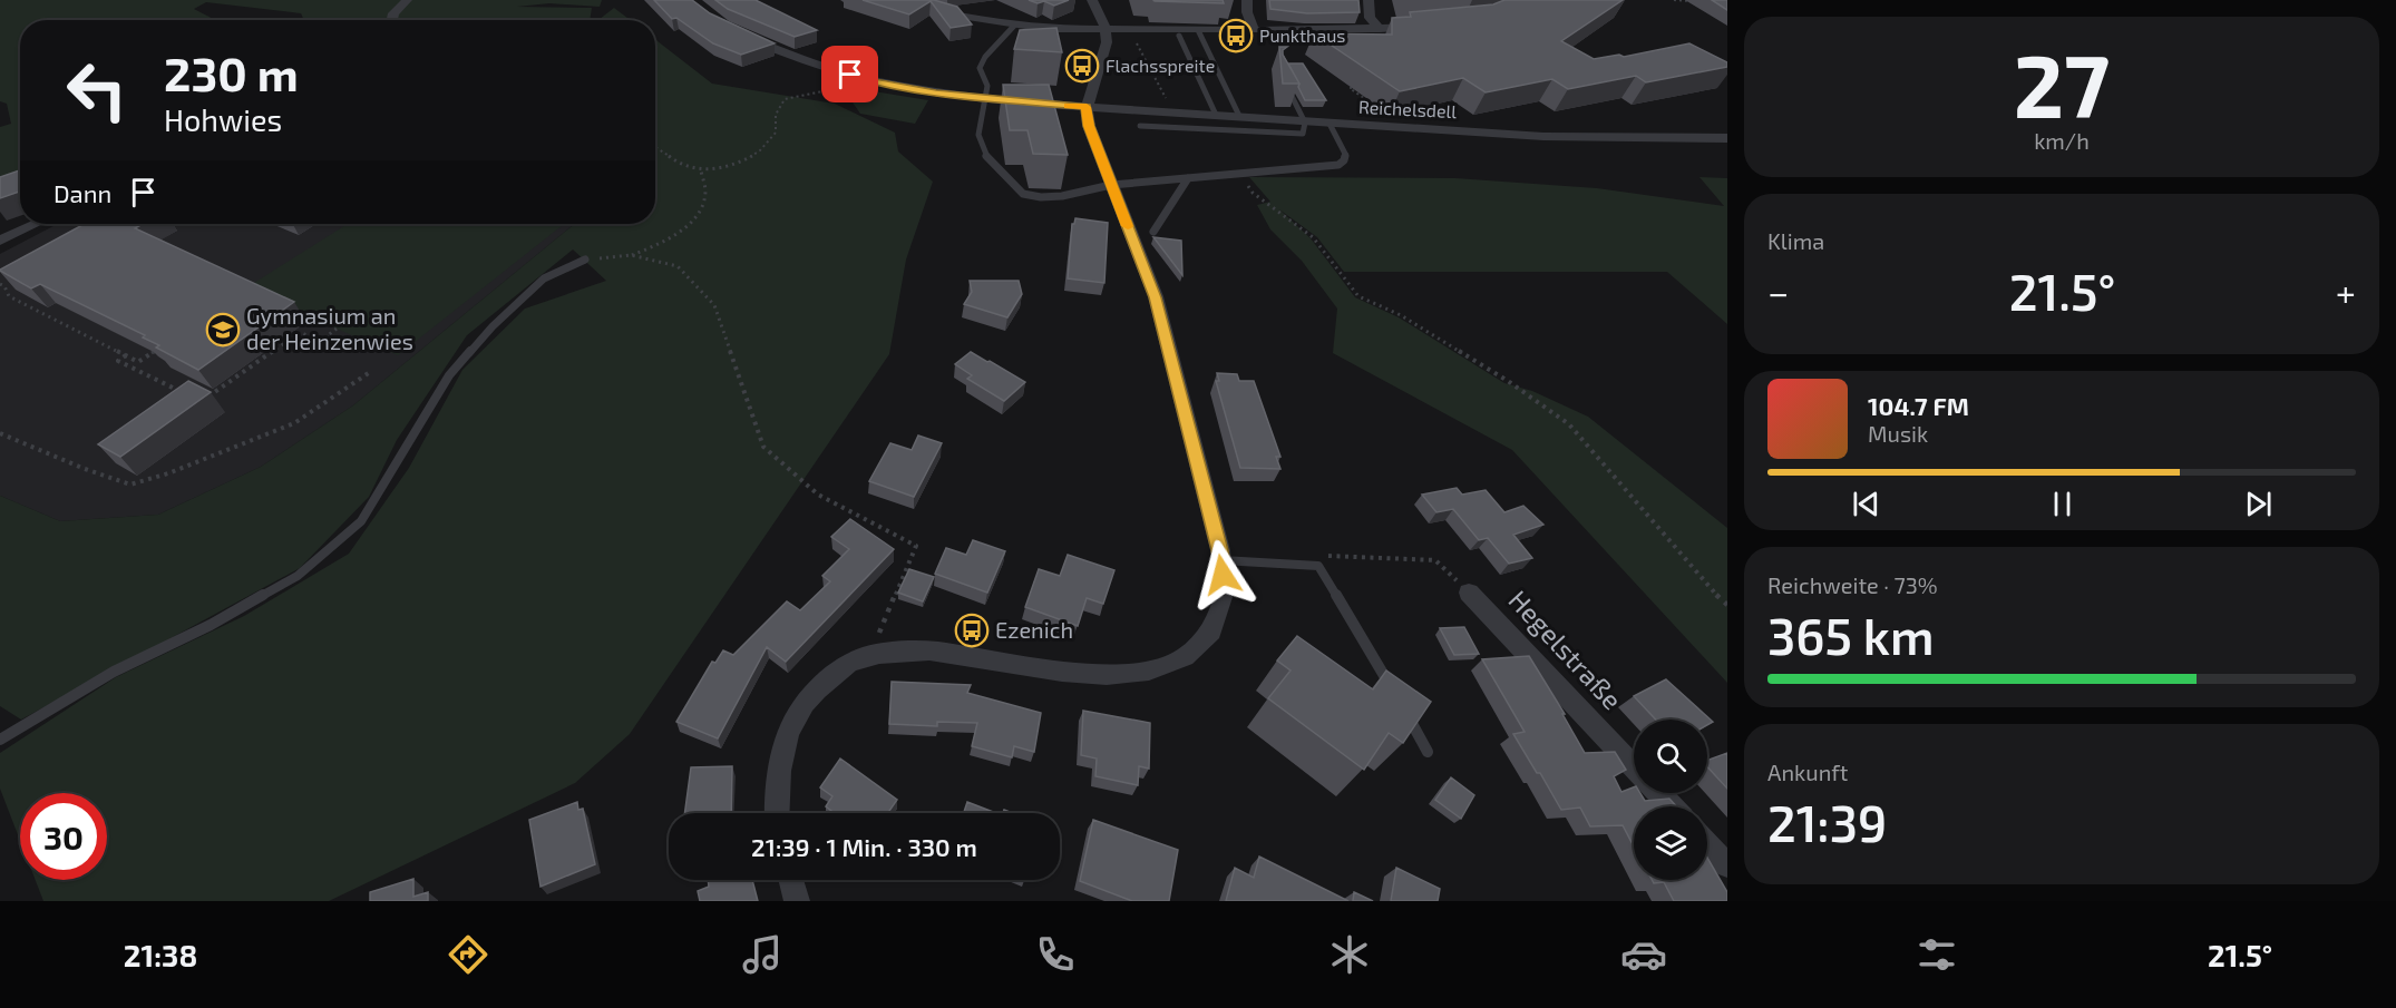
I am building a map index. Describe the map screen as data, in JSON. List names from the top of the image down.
{
  "streets": {
    "street": ["Reichelsdell", "Hegelstraße"]
  },
  "places": {
    "bus stop": ["Punkthaus", "Flachsspreite", "Ezenich"],
    "school or university": ["Gymnasium an der Heinzenwies"]
  },
  "page": {
    "tile": [
      ["27", "km/h"],
      "Klima",
      ["Reichweite · 73%", "365 km"],
      ["Ankunft", "21:39"]
    ],
    "turn": ["230 m", "Hohwies"],
    "then": "Dann",
    "heat": ["−", "21.5°", "+"],
    "song": ["104.7 FM", "Musik"],
    "limit": "30",
    "trip": "21:39 · 1 Min. · 330 m",
    "tabs": ["21:38", "21.5°"]
  }
}
